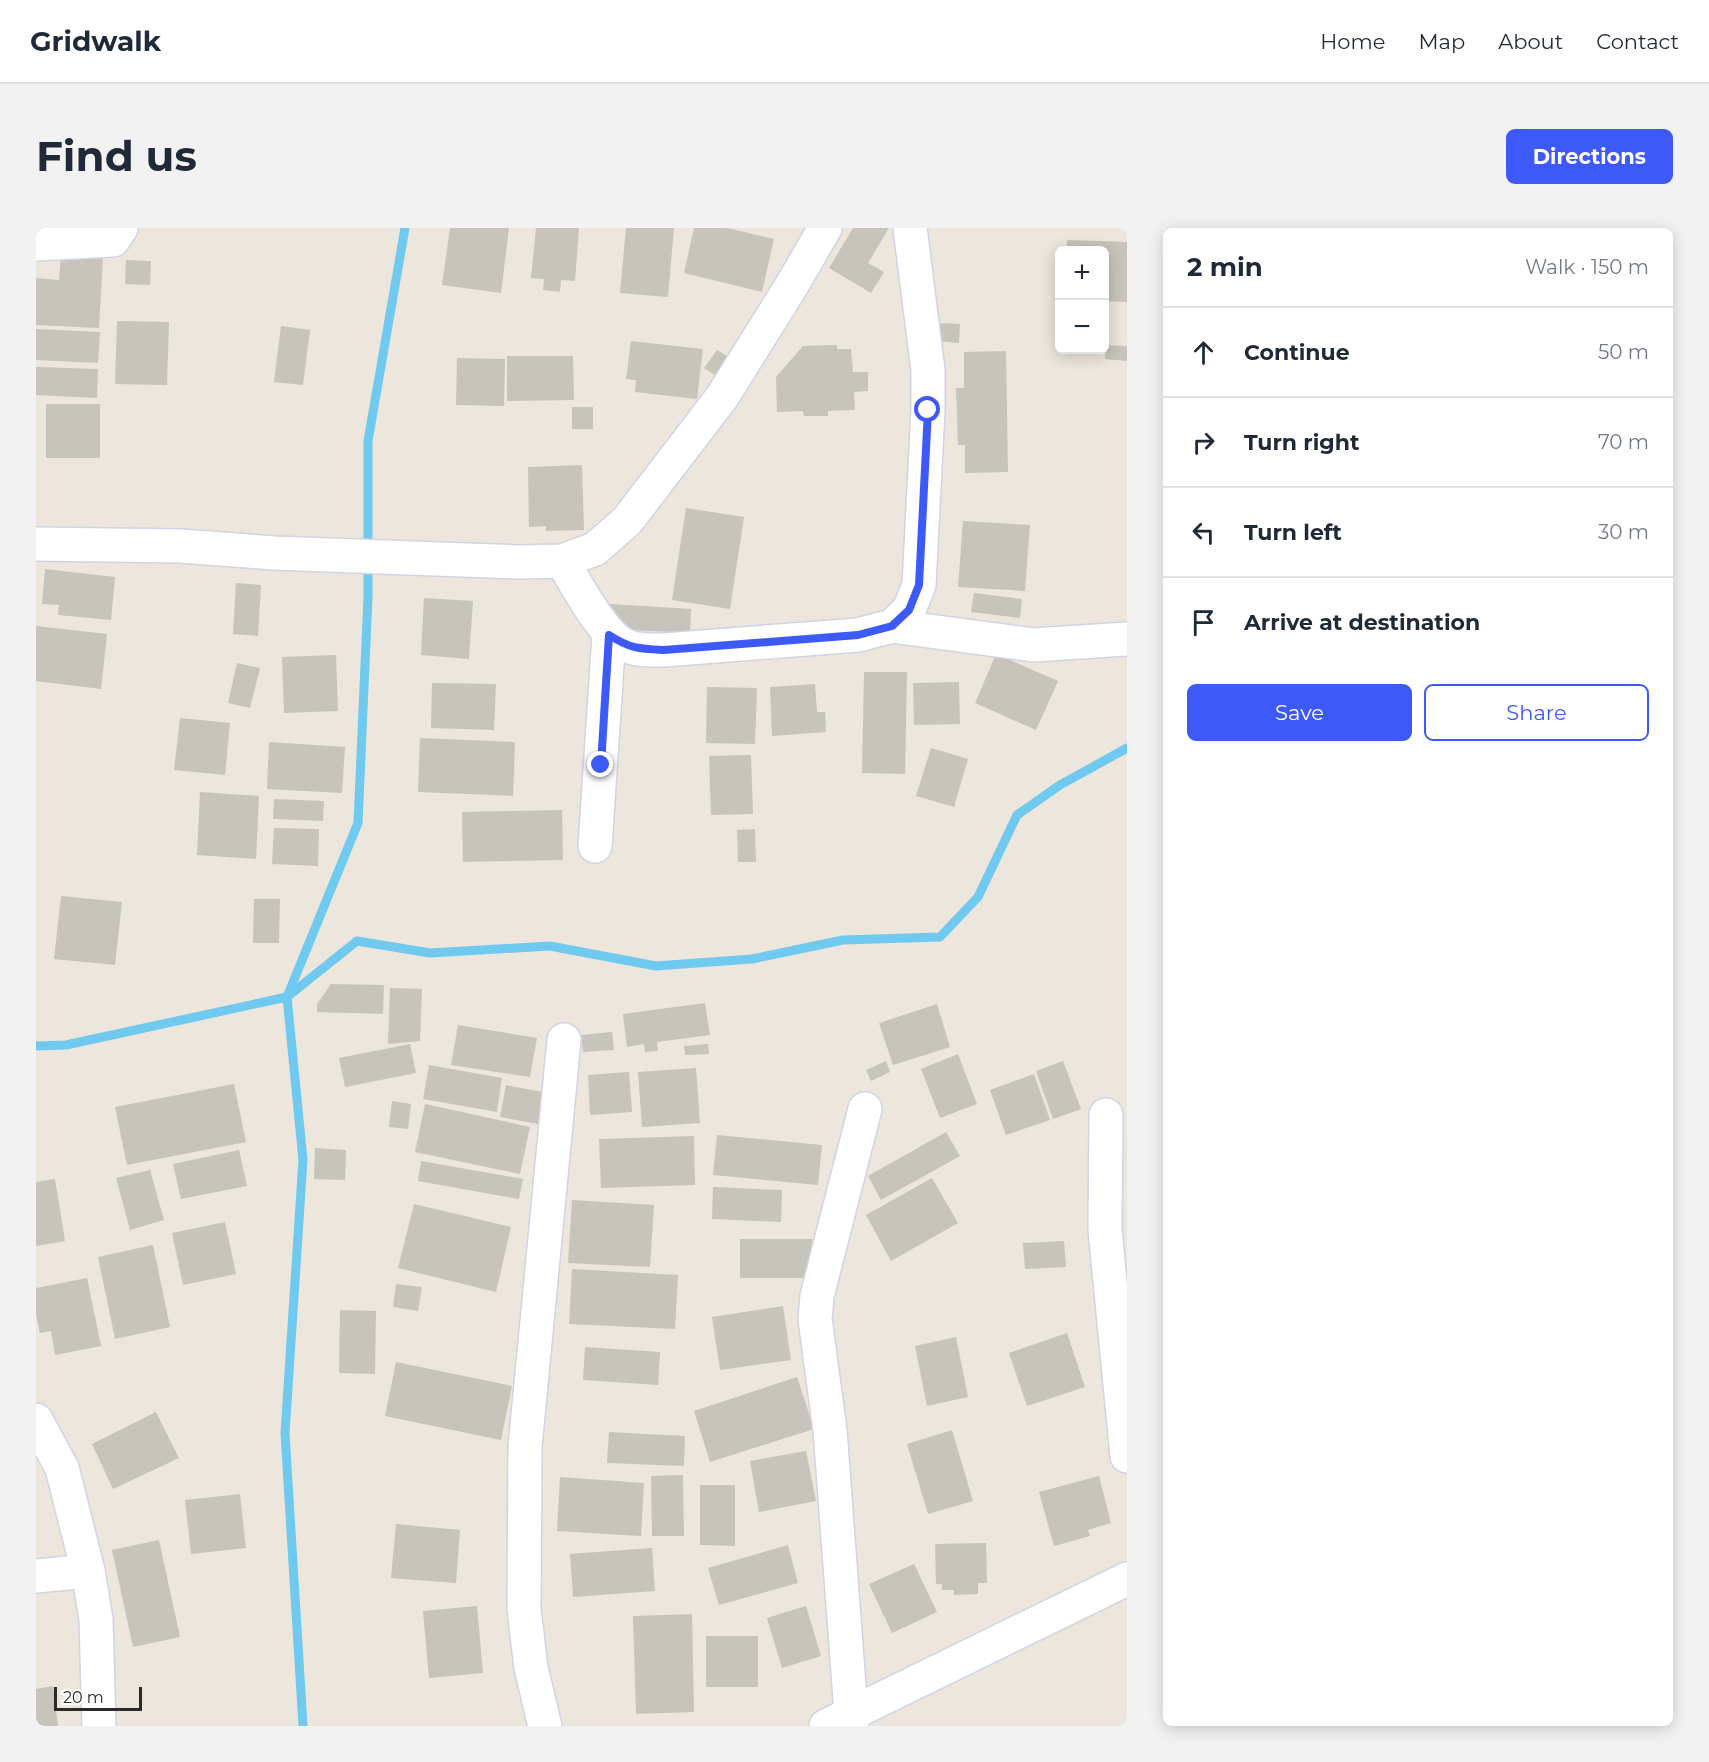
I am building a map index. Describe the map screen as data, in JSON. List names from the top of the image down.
{
  "scale_bar": "20 m",
  "page": {
    "header": "Gridwalk",
    "nav": [
      "Home",
      "Map",
      "About",
      "Contact"
    ],
    "buttons": [
      "Directions",
      ["Save", "Share"]
    ],
    "title": "Find us",
    "heading": ["2 min", "Walk · 150 m"],
    "map_buttons": ["+", "−"],
    "list": [
      ["Continue", "50 m"],
      ["Turn right", "70 m"],
      ["Turn left", "30 m"],
      "Arrive at destination"
    ],
    "scale": "20 m"
  }
}
